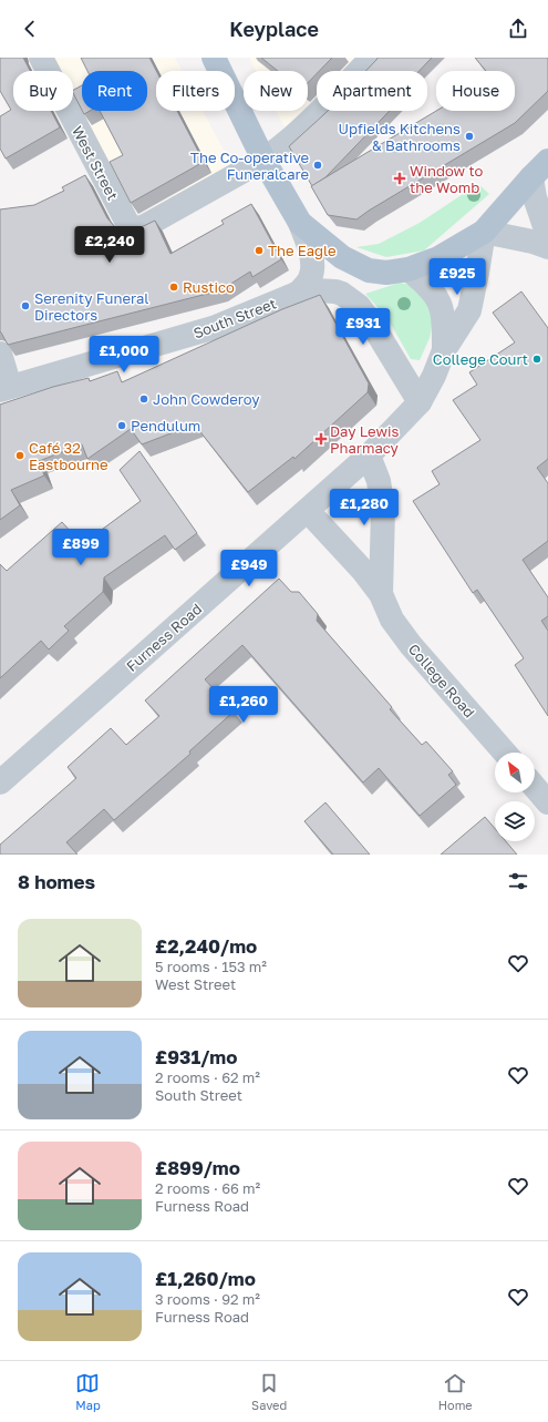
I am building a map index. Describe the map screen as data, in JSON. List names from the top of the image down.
{
  "streets": {
    "street": [
      "West Street",
      "South Street",
      "Furness Road",
      "College Road"
    ]
  },
  "crossings": [
    ["South Street", "Furness Road"],
    ["Furness Road", "College Road"]
  ],
  "places": {
    "other": [
      "Upfields Kitchens & Bathrooms",
      "The Co-operative Funeralcare",
      "The Eagle",
      "Rustico",
      "Serenity Funeral Directors",
      "College Court",
      "John Cowderoy",
      "Pendulum",
      "Café 32 Eastbourne"
    ],
    "health": ["Window to the Womb", "Day Lewis Pharmacy"]
  },
  "north": "top left",
  "page": {
    "header": "Keyplace",
    "chip": [
      "Buy",
      "Rent",
      "Filters",
      "New",
      "Apartment",
      "House"
    ],
    "price": [
      "£2,240",
      "£925",
      "£931",
      "£1,000",
      "£1,280",
      "£899",
      "£949",
      "£1,260"
    ],
    "heading": "8 homes",
    "list": [
      {
        "name": "£2,240/mo",
        "note": "5 rooms · 153 m² · West Street"
      },
      {
        "name": "£931/mo",
        "note": "2 rooms · 62 m² · South Street"
      },
      {
        "name": "£899/mo",
        "note": "2 rooms · 66 m² · Furness Road"
      },
      {
        "name": "£1,260/mo",
        "note": "3 rooms · 92 m² · Furness Road"
      }
    ],
    "tabs": ["Map", "Saved", "Home"]
  }
}
